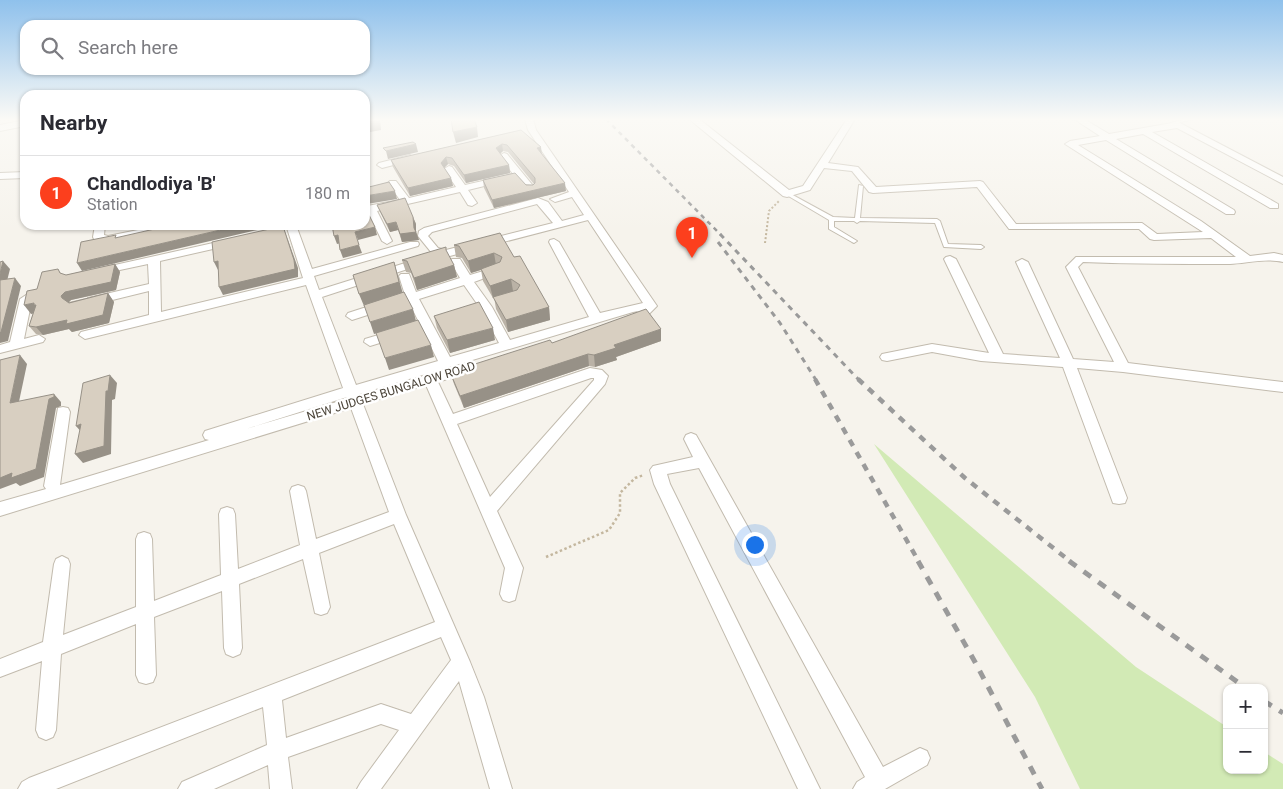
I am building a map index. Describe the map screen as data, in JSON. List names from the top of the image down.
{
  "streets": {
    "street": ["NEW JUDGES BUNGALOW ROAD"]
  },
  "page": {
    "search": "Search here",
    "heading": "Nearby",
    "list": [
      {
        "mark": "1",
        "name": "Chandlodiya 'B'",
        "note": "Station",
        "value": "180 m"
      }
    ],
    "pins": "1",
    "map_buttons": ["+", "−"]
  }
}
